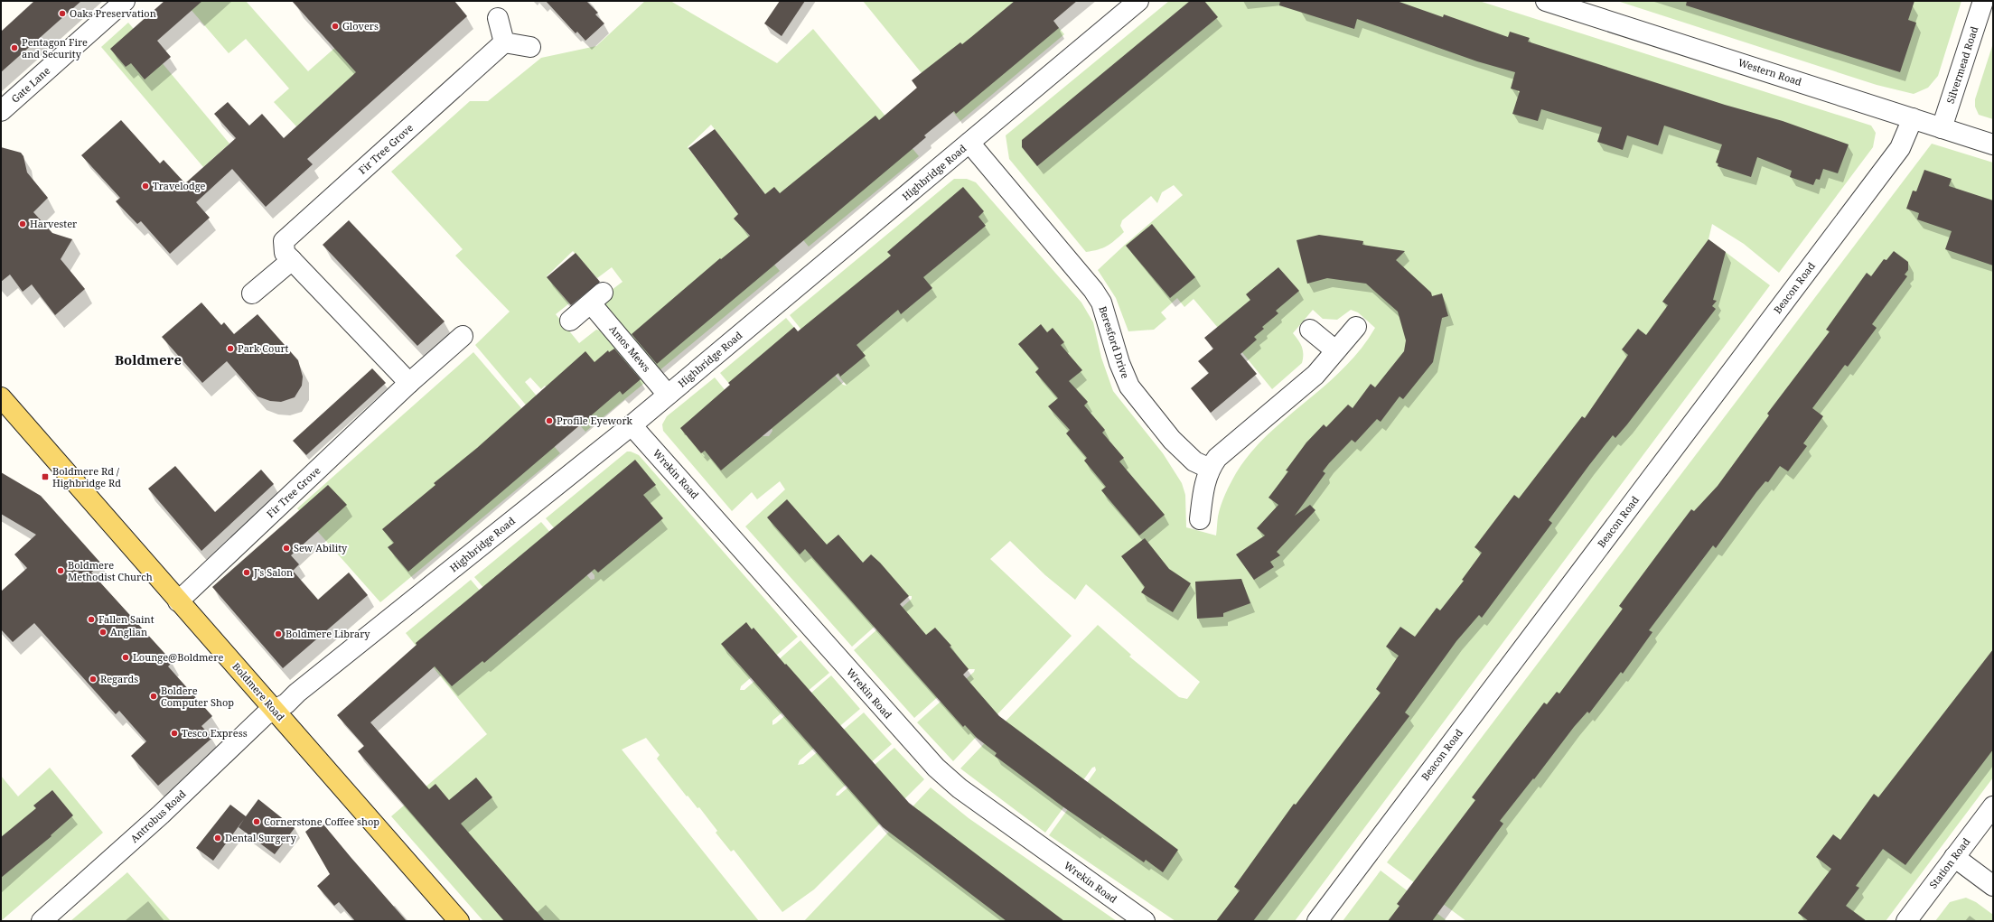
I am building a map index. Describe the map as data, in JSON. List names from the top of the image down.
{
  "streets": {
    "main road": ["Boldmere Road"],
    "street": [
      "Silvermead Road",
      "Western Road",
      "Gate Lane",
      "Fir Tree Grove",
      "Highbridge Road",
      "Beacon Road",
      "Beresford Drive",
      "Amos Mews",
      "Wrekin Road",
      "Antrobus Road",
      "Station Road"
    ]
  },
  "crossings": [
    ["Silvermead Road", "Western Road"],
    ["Western Road", "Beacon Road"],
    ["Fir Tree Grove", "Boldmere Road"],
    ["Highbridge Road", "Beresford Drive"],
    ["Highbridge Road", "Amos Mews"],
    ["Highbridge Road", "Wrekin Road"],
    ["Highbridge Road", "Boldmere Road"],
    ["Highbridge Road", "Antrobus Road"],
    ["Boldmere Road", "Antrobus Road"]
  ],
  "districts": ["Boldmere"],
  "places": {
    "other": [
      "Oaks Preservation",
      "Glovers",
      "Pentagon Fire and Security",
      "Travelodge",
      "Harvester",
      "Park Court",
      "Profile Eyework",
      "Sew Ability",
      "Boldmere Methodist Church",
      "J's Salon",
      "Fallen Saint",
      "Anglian",
      "Boldmere Library",
      "Lounge@Boldmere",
      "Regards",
      "Boldere Computer Shop",
      "Tesco Express",
      "Cornerstone Coffee shop",
      "Dental Surgery"
    ],
    "transit": ["Boldmere Rd / Highbridge Rd"]
  }
}
